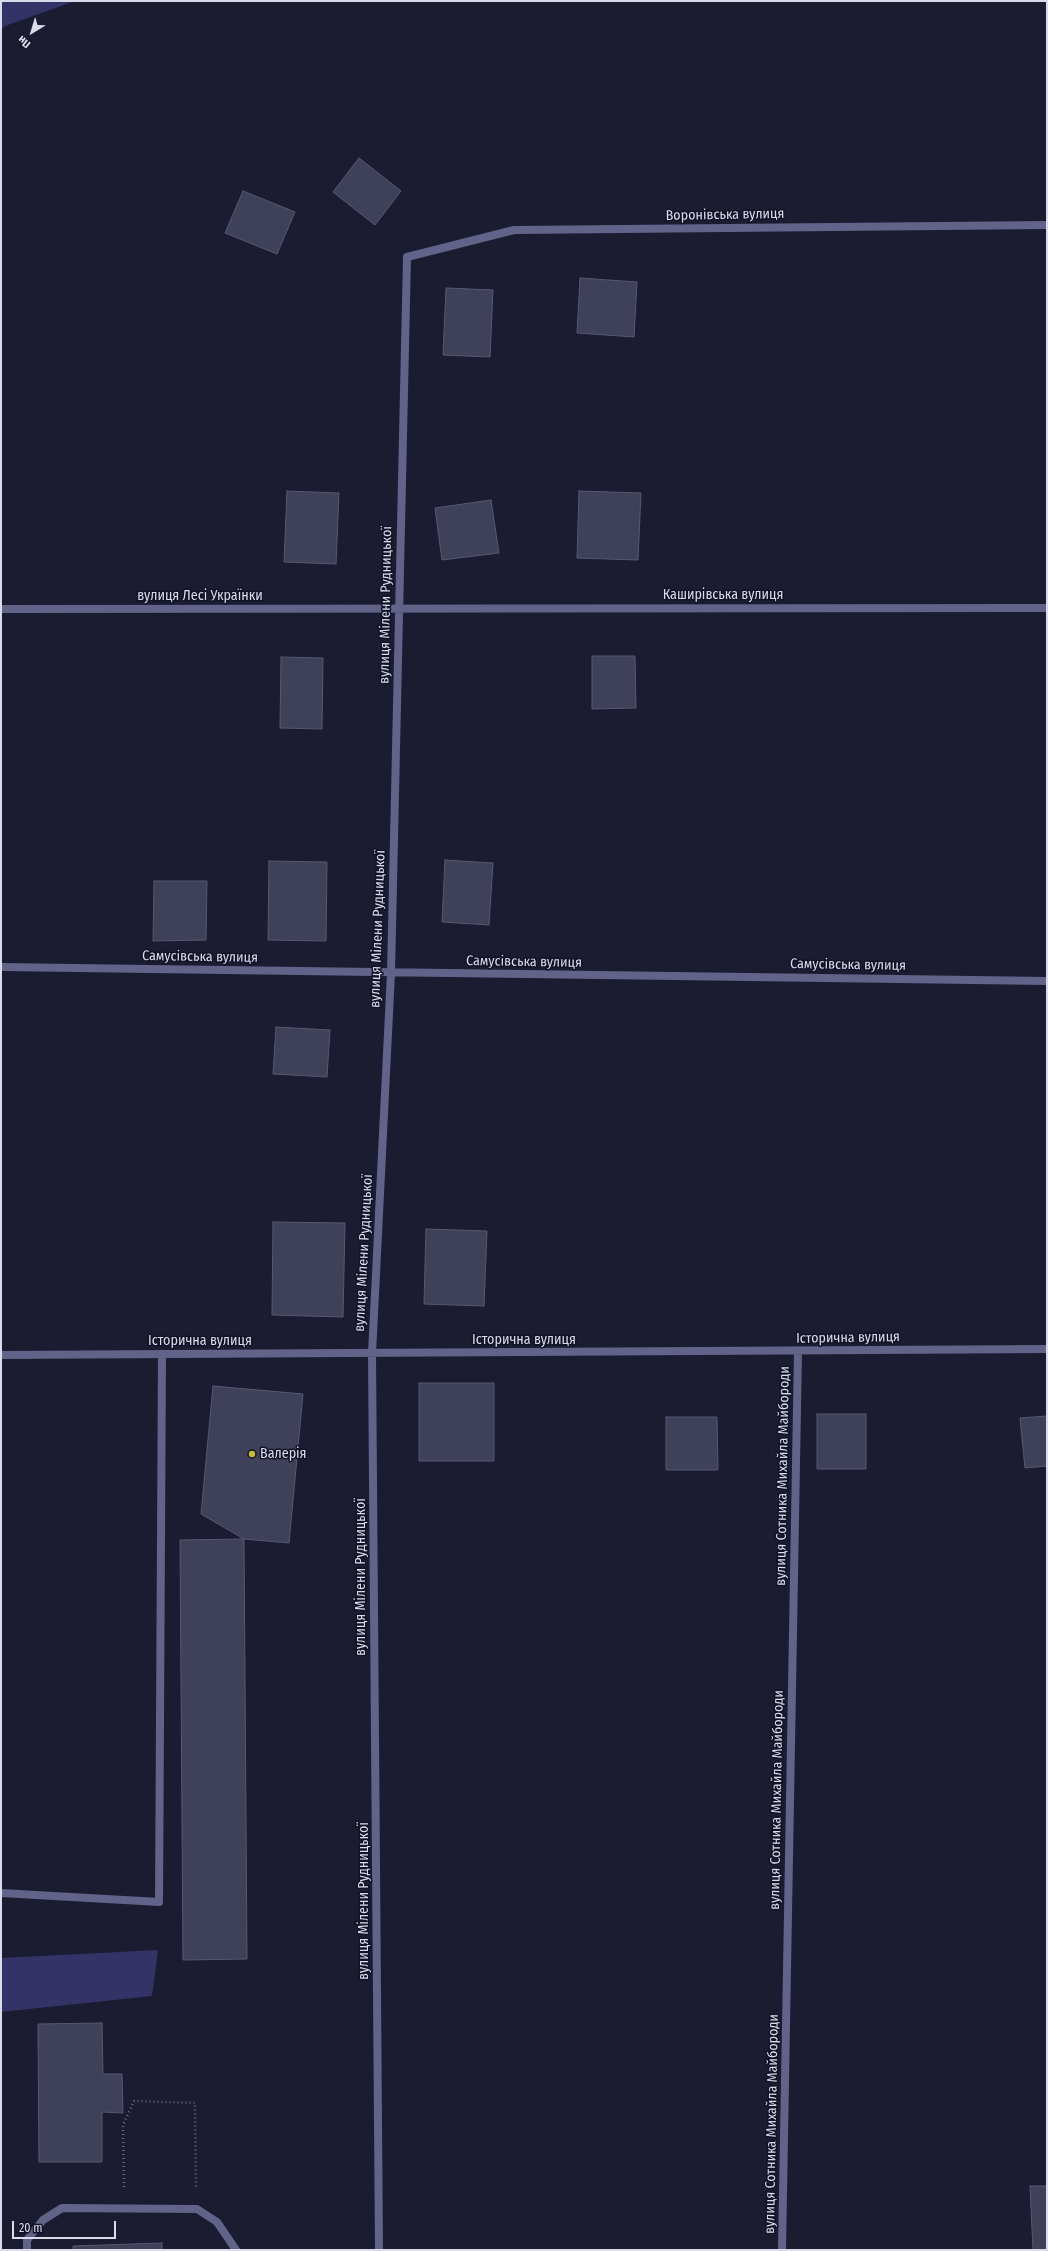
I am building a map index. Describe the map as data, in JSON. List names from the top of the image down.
{
  "streets": {
    "street": [
      "Воронівська вулиця",
      "Каширівська вулиця",
      "вулиця Лесі Українки",
      "вулиця Мілени Рудницької",
      "Самусівська вулиця",
      "Історична вулиця",
      "вулиця Сотника Михайла Майбороди"
    ]
  },
  "crossings": [
    ["Воронівська вулиця", "вулиця Мілени Рудницької"],
    ["Каширівська вулиця", "вулиця Лесі Українки"],
    ["Каширівська вулиця", "вулиця Мілени Рудницької"],
    ["вулиця Лесі Українки", "вулиця Мілени Рудницької"],
    ["вулиця Мілени Рудницької", "Самусівська вулиця"],
    ["вулиця Мілени Рудницької", "Історична вулиця"],
    ["Історична вулиця", "вулиця Сотника Михайла Майбороди"]
  ],
  "places": ["Валерія"],
  "scale_bar": "20 m",
  "north": "bottom left"
}
